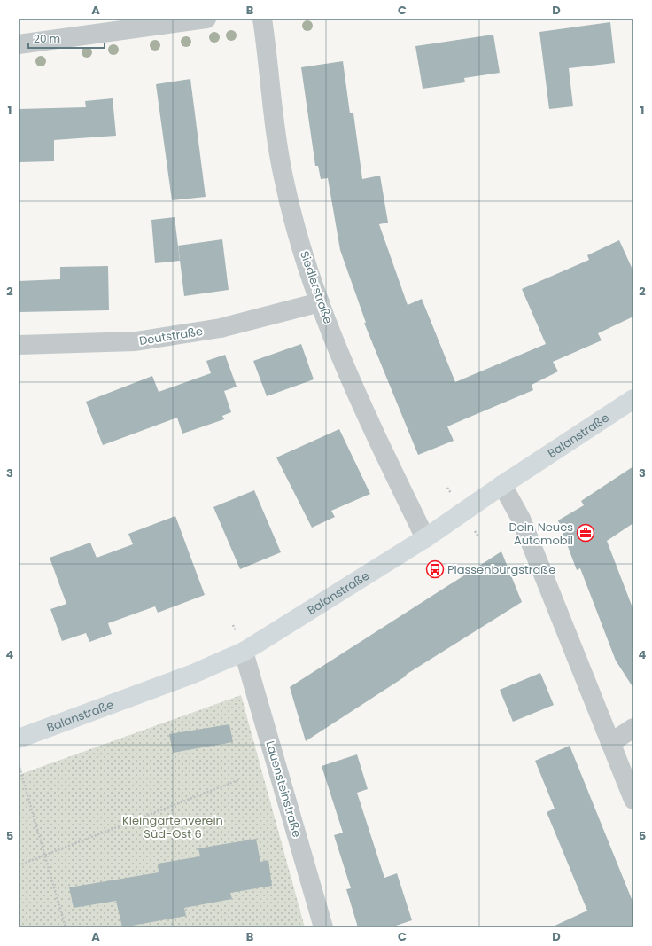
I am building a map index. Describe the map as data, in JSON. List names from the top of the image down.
{
  "streets": {
    "street": [
      "Siedlerstraße",
      "Deutstraße",
      "Balanstraße",
      "Lauensteinstraße"
    ]
  },
  "crossings": [
    ["Siedlerstraße", "Deutstraße"],
    ["Siedlerstraße", "Balanstraße"],
    ["Balanstraße", "Lauensteinstraße"]
  ],
  "parks": ["Kleingartenverein Süd-Ost 6"],
  "places": {
    "office": ["Dein Neues Automobil"],
    "bus stop": ["Plassenburgstraße"]
  },
  "scale_bar": "20 m",
  "grid": {
    "columns": [
      "A",
      "B",
      "C",
      "D"
    ],
    "rows": [
      "1",
      "2",
      "3",
      "4",
      "5"
    ]
  }
}
